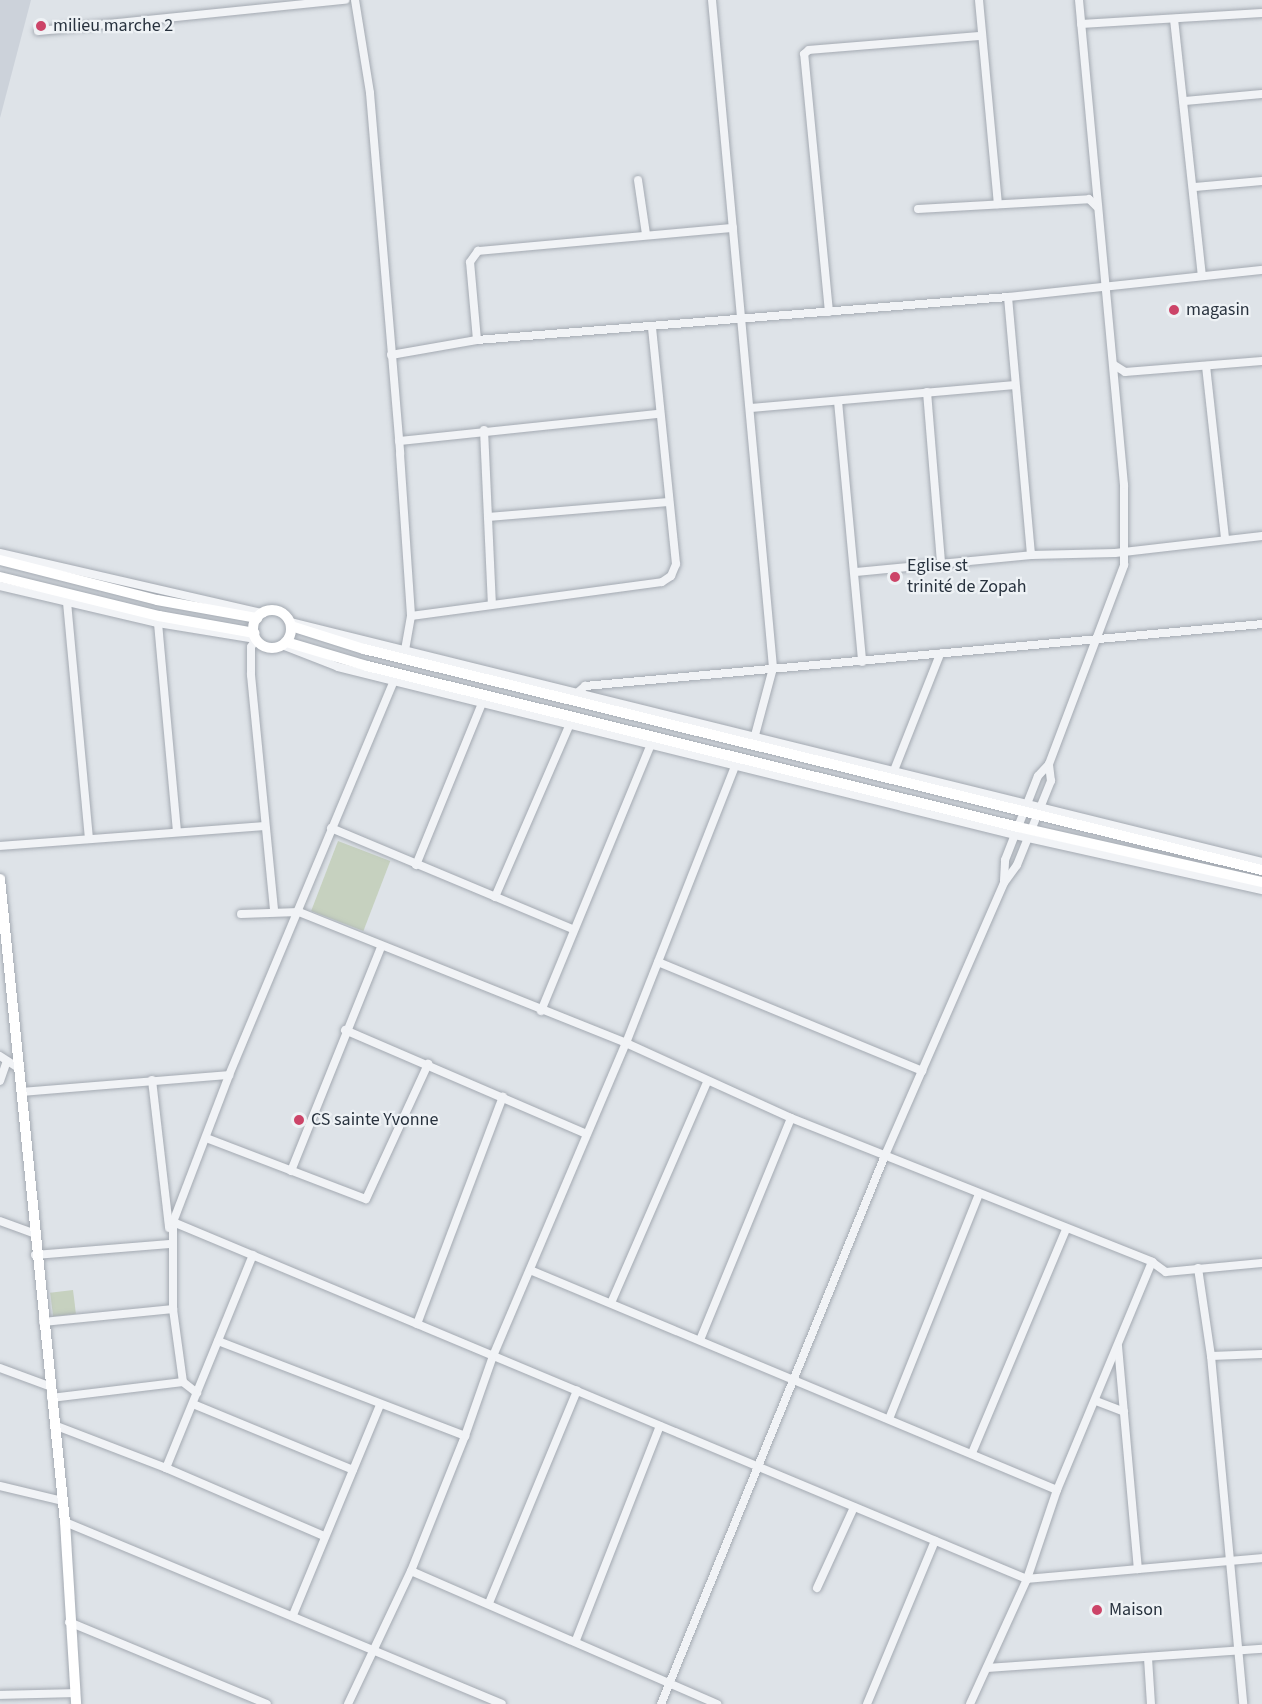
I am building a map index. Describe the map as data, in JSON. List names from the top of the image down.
{
  "places": [
    "milieu marche 2",
    "magasin",
    "Eglise st trinité de Zopah",
    "CS sainte Yvonne",
    "Maison"
  ]
}
